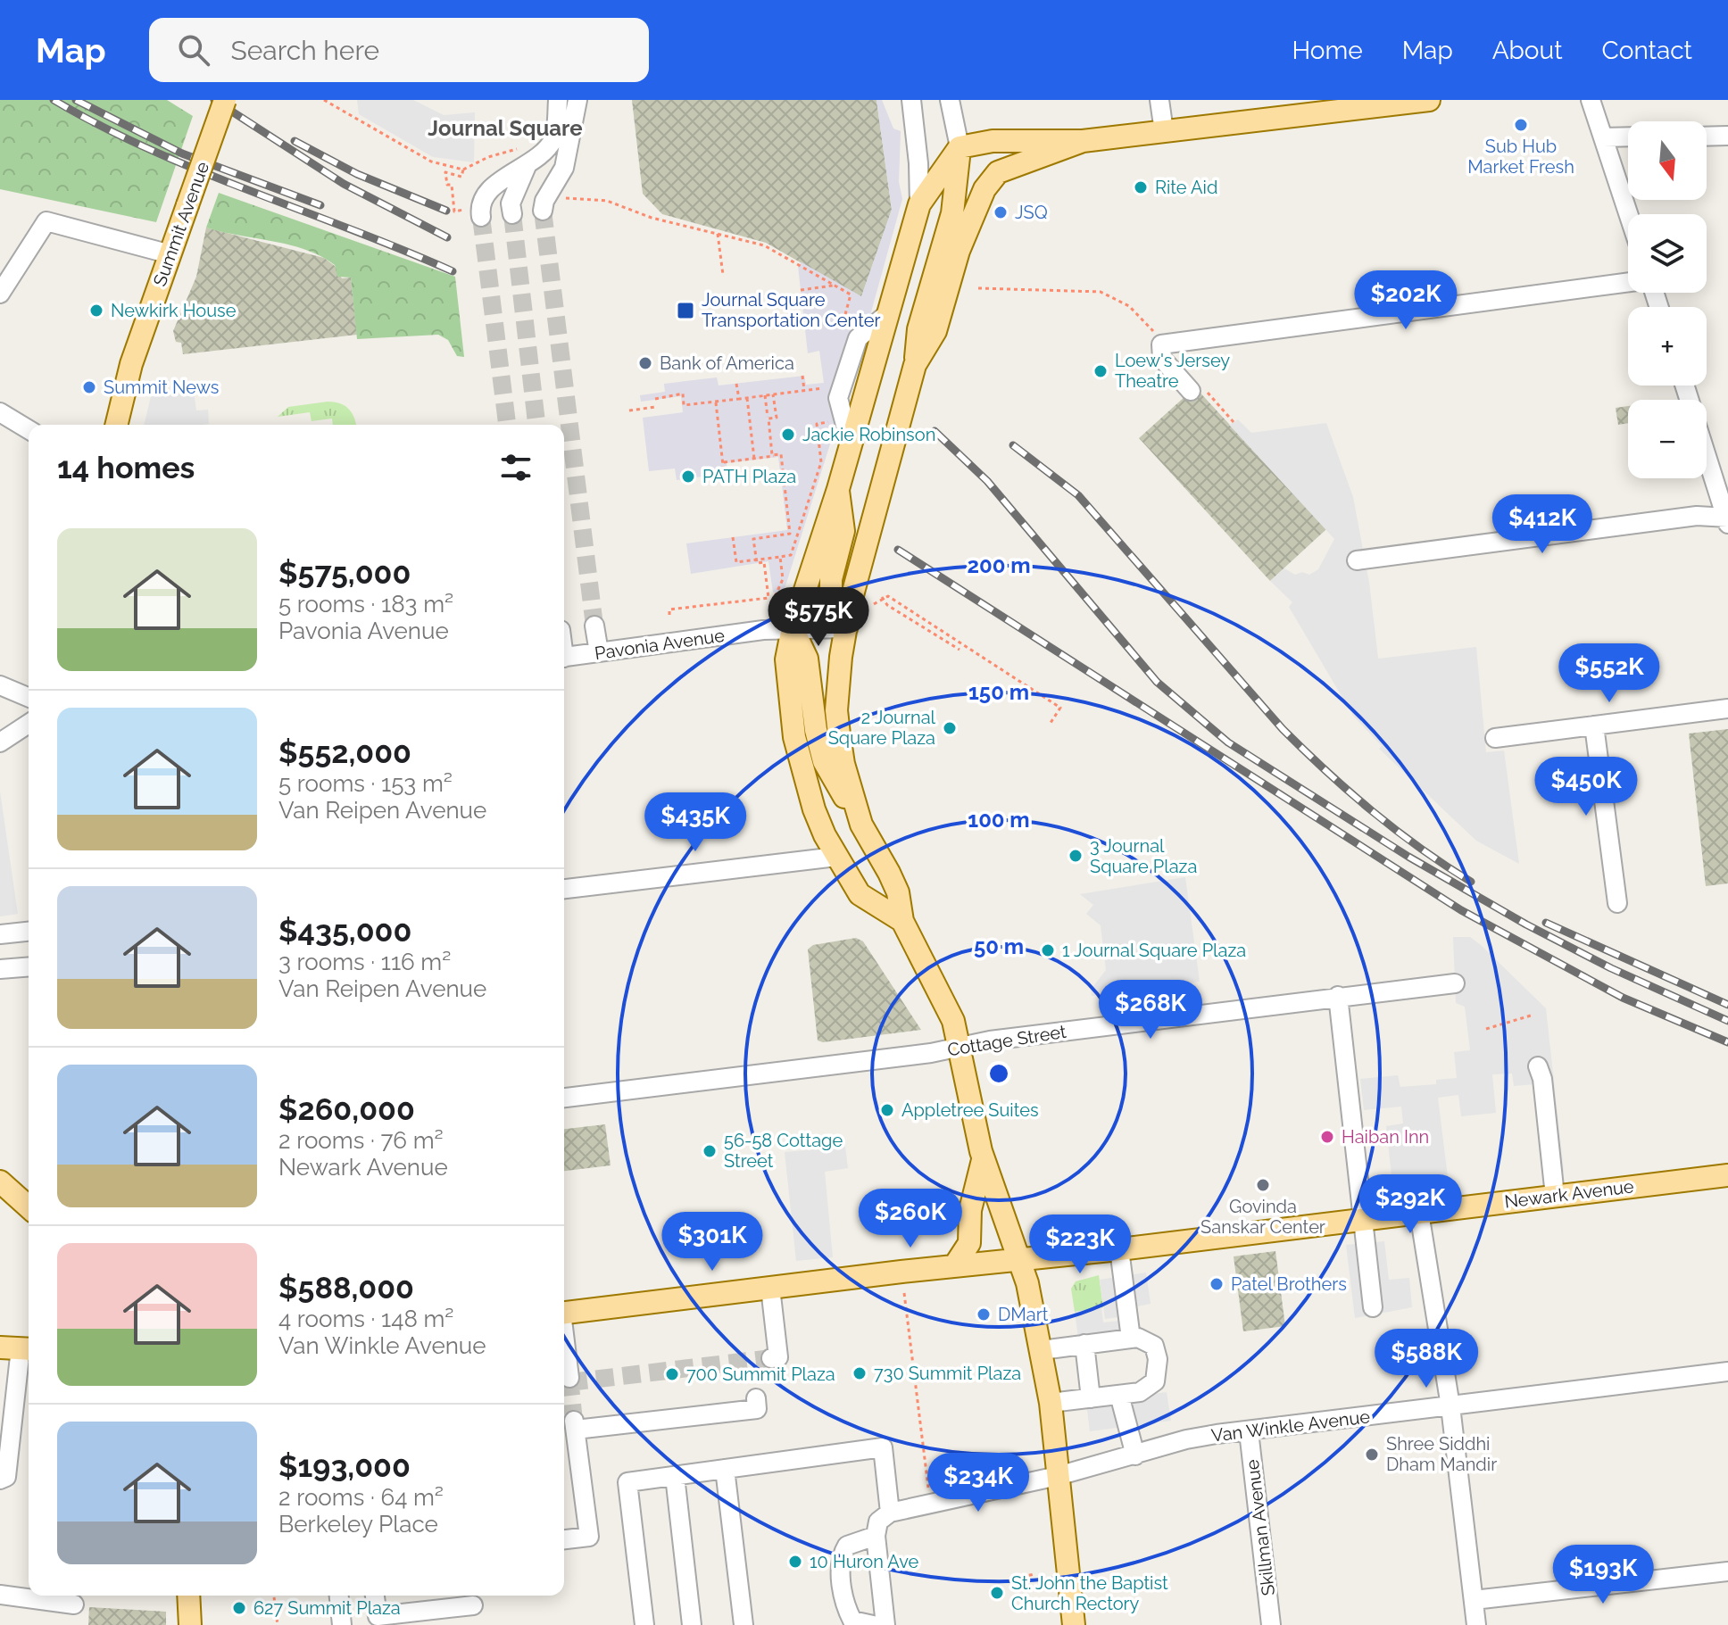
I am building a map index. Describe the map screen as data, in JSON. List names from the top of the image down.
{
  "streets": {
    "main road": ["Summit Avenue", "Newark Avenue"],
    "street": [
      "Pavonia Avenue",
      "Cottage Street",
      "Van Winkle Avenue",
      "Skillman Avenue"
    ]
  },
  "crossings": [
    ["Van Winkle Avenue", "Skillman Avenue"]
  ],
  "districts": ["Journal Square"],
  "places": {
    "other": [
      "Sub Hub Market Fresh",
      "Rite Aid",
      "JSQ",
      "Newkirk House",
      "Bank of America",
      "Loew's Jersey Theatre",
      "Summit News",
      "Jackie Robinson",
      "PATH Plaza",
      "2 Journal Square Plaza",
      "3 Journal Square Plaza",
      "1 Journal Square Plaza",
      "Appletree Suites",
      "Haiban Inn",
      "56-58 Cottage Street",
      "Govinda Sanskar Center",
      "Patel Brothers",
      "DMart",
      "730 Summit Plaza",
      "700 Summit Plaza",
      "Shree Siddhi Dham Mandir",
      "10 Huron Ave",
      "St. John the Baptist Church Rectory",
      "627 Summit Plaza"
    ],
    "transit": ["Journal Square Transportation Center"]
  },
  "north": "bottom",
  "page": {
    "header": "Map",
    "search": "Search here",
    "nav": [
      "Home",
      "Map",
      "About",
      "Contact"
    ],
    "map_buttons": ["+", "−"],
    "price": [
      "$202K",
      "$412K",
      "$575K",
      "$552K",
      "$450K",
      "$435K",
      "$268K",
      "$292K",
      "$260K",
      "$301K",
      "$223K",
      "$588K",
      "$234K",
      "$193K"
    ],
    "heading": "14 homes",
    "list": [
      {
        "name": "$575,000",
        "note": "5 rooms · 183 m² · Pavonia Avenue"
      },
      {
        "name": "$552,000",
        "note": "5 rooms · 153 m² · Van Reipen Avenue"
      },
      {
        "name": "$435,000",
        "note": "3 rooms · 116 m² · Van Reipen Avenue"
      },
      {
        "name": "$260,000",
        "note": "2 rooms · 76 m² · Newark Avenue"
      },
      {
        "name": "$588,000",
        "note": "4 rooms · 148 m² · Van Winkle Avenue"
      },
      {
        "name": "$193,000",
        "note": "2 rooms · 64 m² · Berkeley Place"
      }
    ]
  },
  "rings": [
    "200 m",
    "150 m",
    "100 m",
    "50 m"
  ]
}
